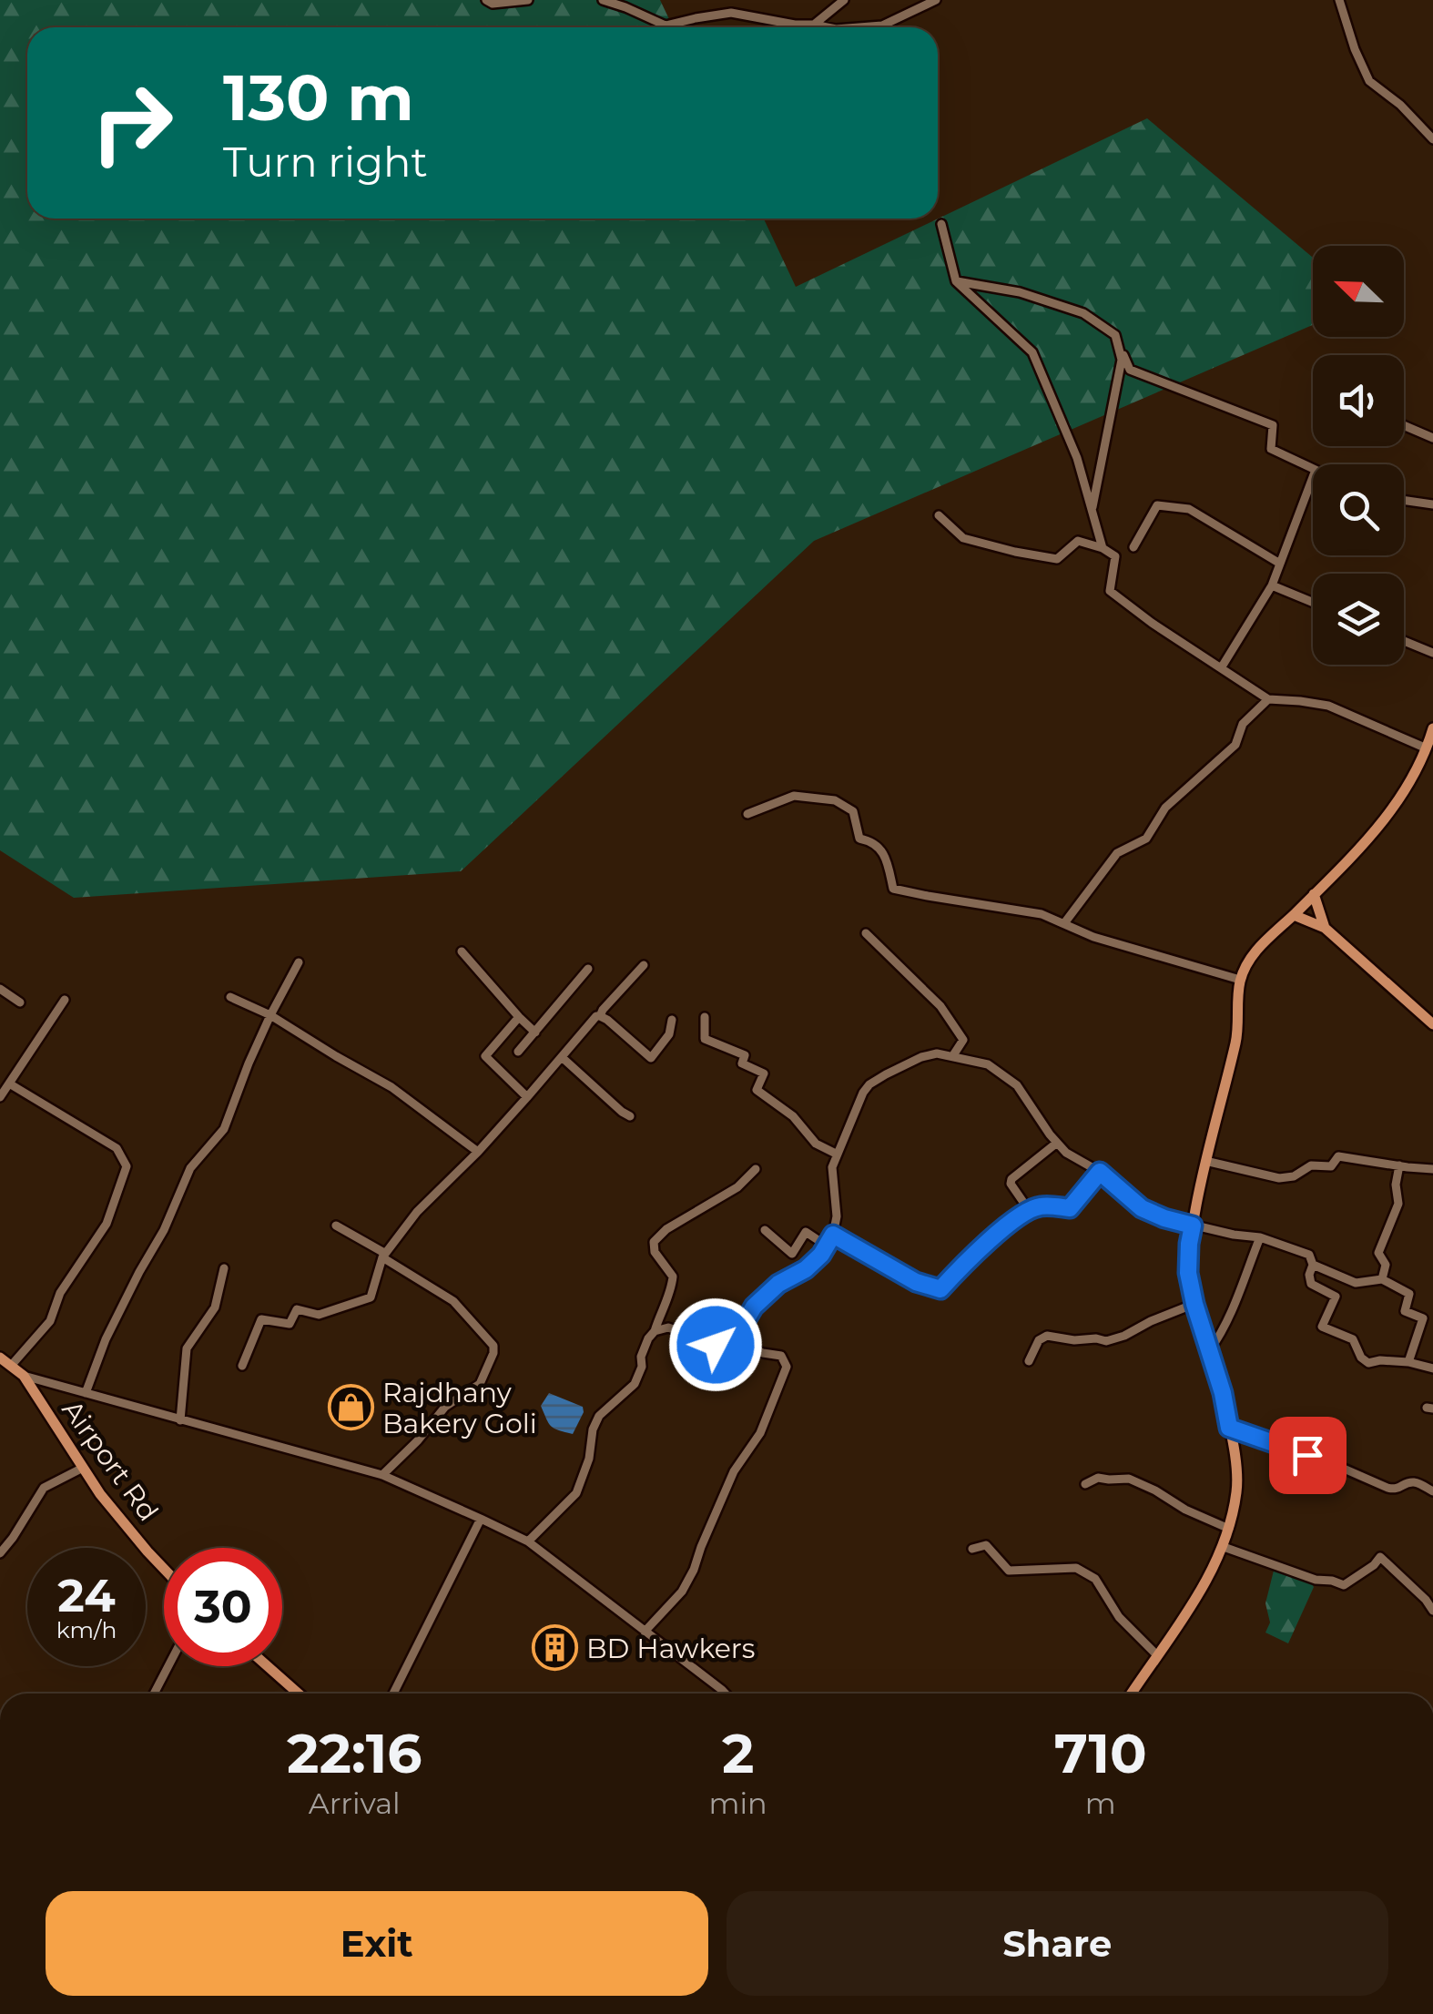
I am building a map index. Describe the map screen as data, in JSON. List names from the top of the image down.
{
  "streets": {
    "main road": ["Airport Rd"]
  },
  "places": {
    "shop": ["Rajdhany Bakery Goli"],
    "building": ["BD Hawkers"]
  },
  "north": "top left",
  "page": {
    "turn": ["130 m", "Turn right"],
    "speed": "24 km/h",
    "limit": "30",
    "eta": [
      "22:16",
      "Arrival",
      "2",
      "min",
      "710",
      "m"
    ],
    "buttons": ["Exit", "Share"]
  }
}
